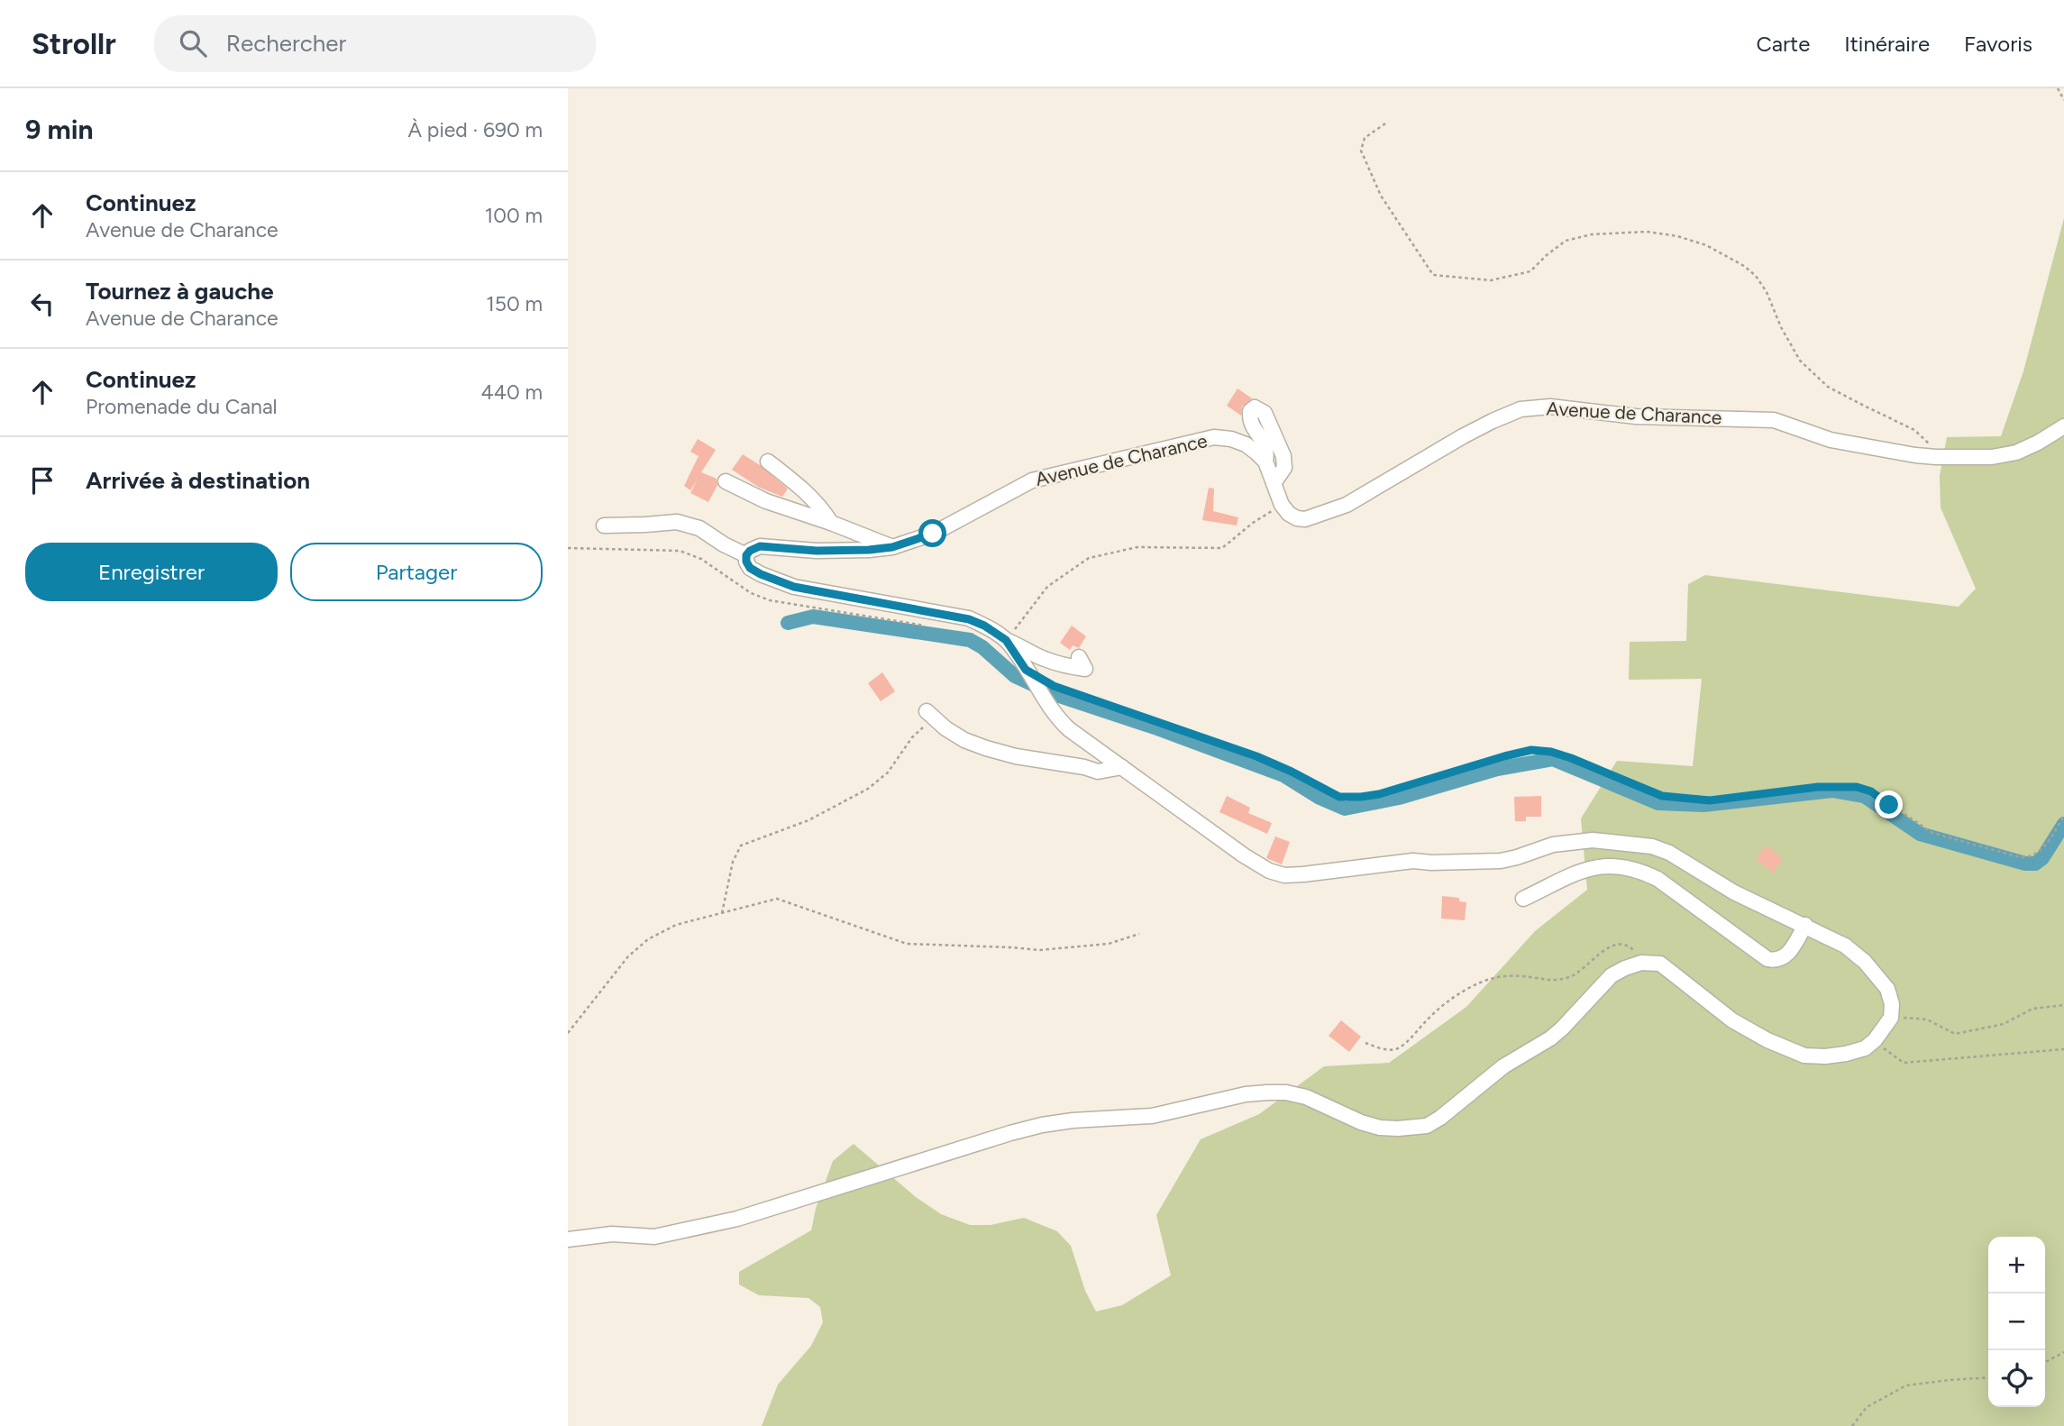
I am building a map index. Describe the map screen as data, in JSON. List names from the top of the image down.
{
  "streets": {
    "street": ["Avenue de Charance"]
  },
  "page": {
    "header": "Strollr",
    "search": "Rechercher",
    "nav": ["Carte", "Itinéraire", "Favoris"],
    "heading": ["9 min", "À pied · 690 m"],
    "list": [
      ["Continuez", "Avenue de Charance", "100 m"],
      ["Tournez à gauche", "Avenue de Charance", "150 m"],
      ["Continuez", "Promenade du Canal", "440 m"],
      "Arrivée à destination"
    ],
    "buttons": ["Enregistrer", "Partager"],
    "map_buttons": ["+", "−"]
  }
}
